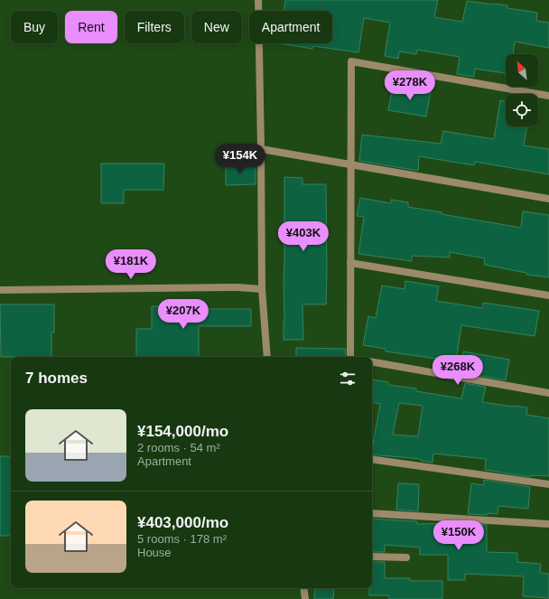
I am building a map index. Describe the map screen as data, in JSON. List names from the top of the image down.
{
  "north": "top left",
  "page": {
    "chip": [
      "Buy",
      "Rent",
      "Filters",
      "New",
      "Apartment"
    ],
    "price": [
      "¥278K",
      "¥154K",
      "¥403K",
      "¥181K",
      "¥207K",
      "¥268K",
      "¥150K"
    ],
    "heading": "7 homes",
    "list": [
      {
        "name": "¥154,000/mo",
        "note": "2 rooms · 54 m² · Apartment"
      },
      {
        "name": "¥403,000/mo",
        "note": "5 rooms · 178 m² · House"
      }
    ]
  }
}
